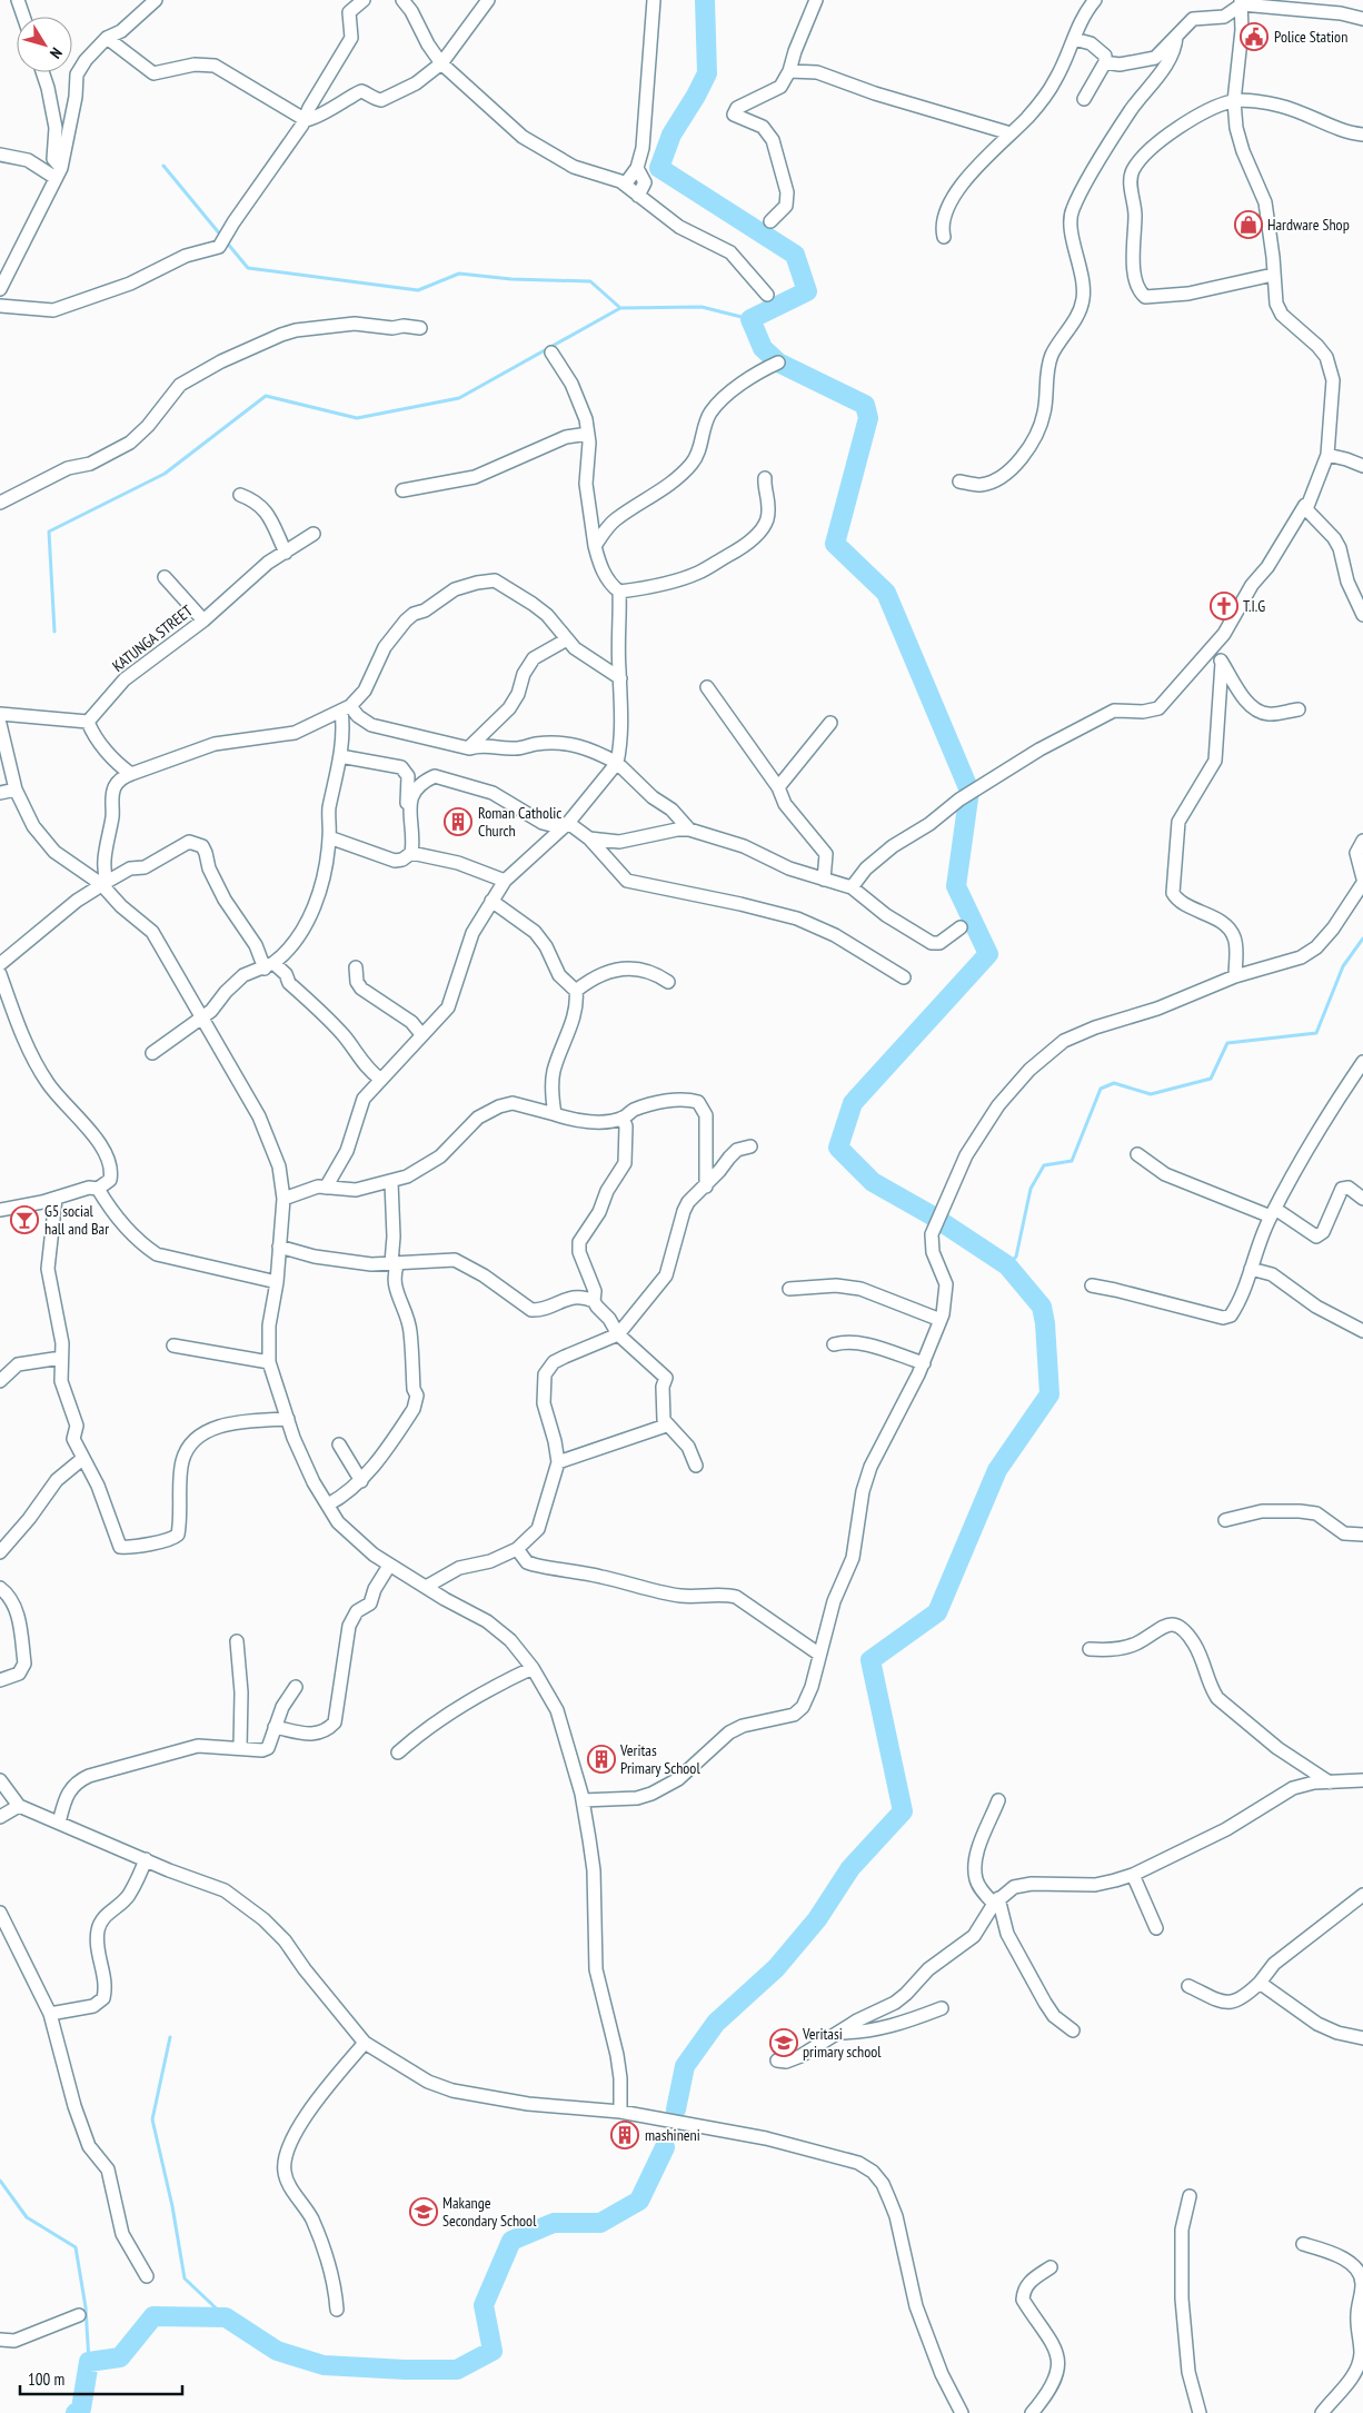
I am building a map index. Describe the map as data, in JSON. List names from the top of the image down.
{
  "streets": {
    "street": ["KATUNGA STREET"]
  },
  "places": {
    "public building": ["Police Station"],
    "shop": ["Hardware Shop"],
    "church": ["T.I.G"],
    "building": ["Roman Catholic Church", "Veritas Primary School", "mashineni"],
    "bar": ["G5 social hall and Bar"],
    "school or university": ["Veritasi primary school", "Makange Secondary School"]
  },
  "scale_bar": "100 m",
  "north": "bottom right"
}
